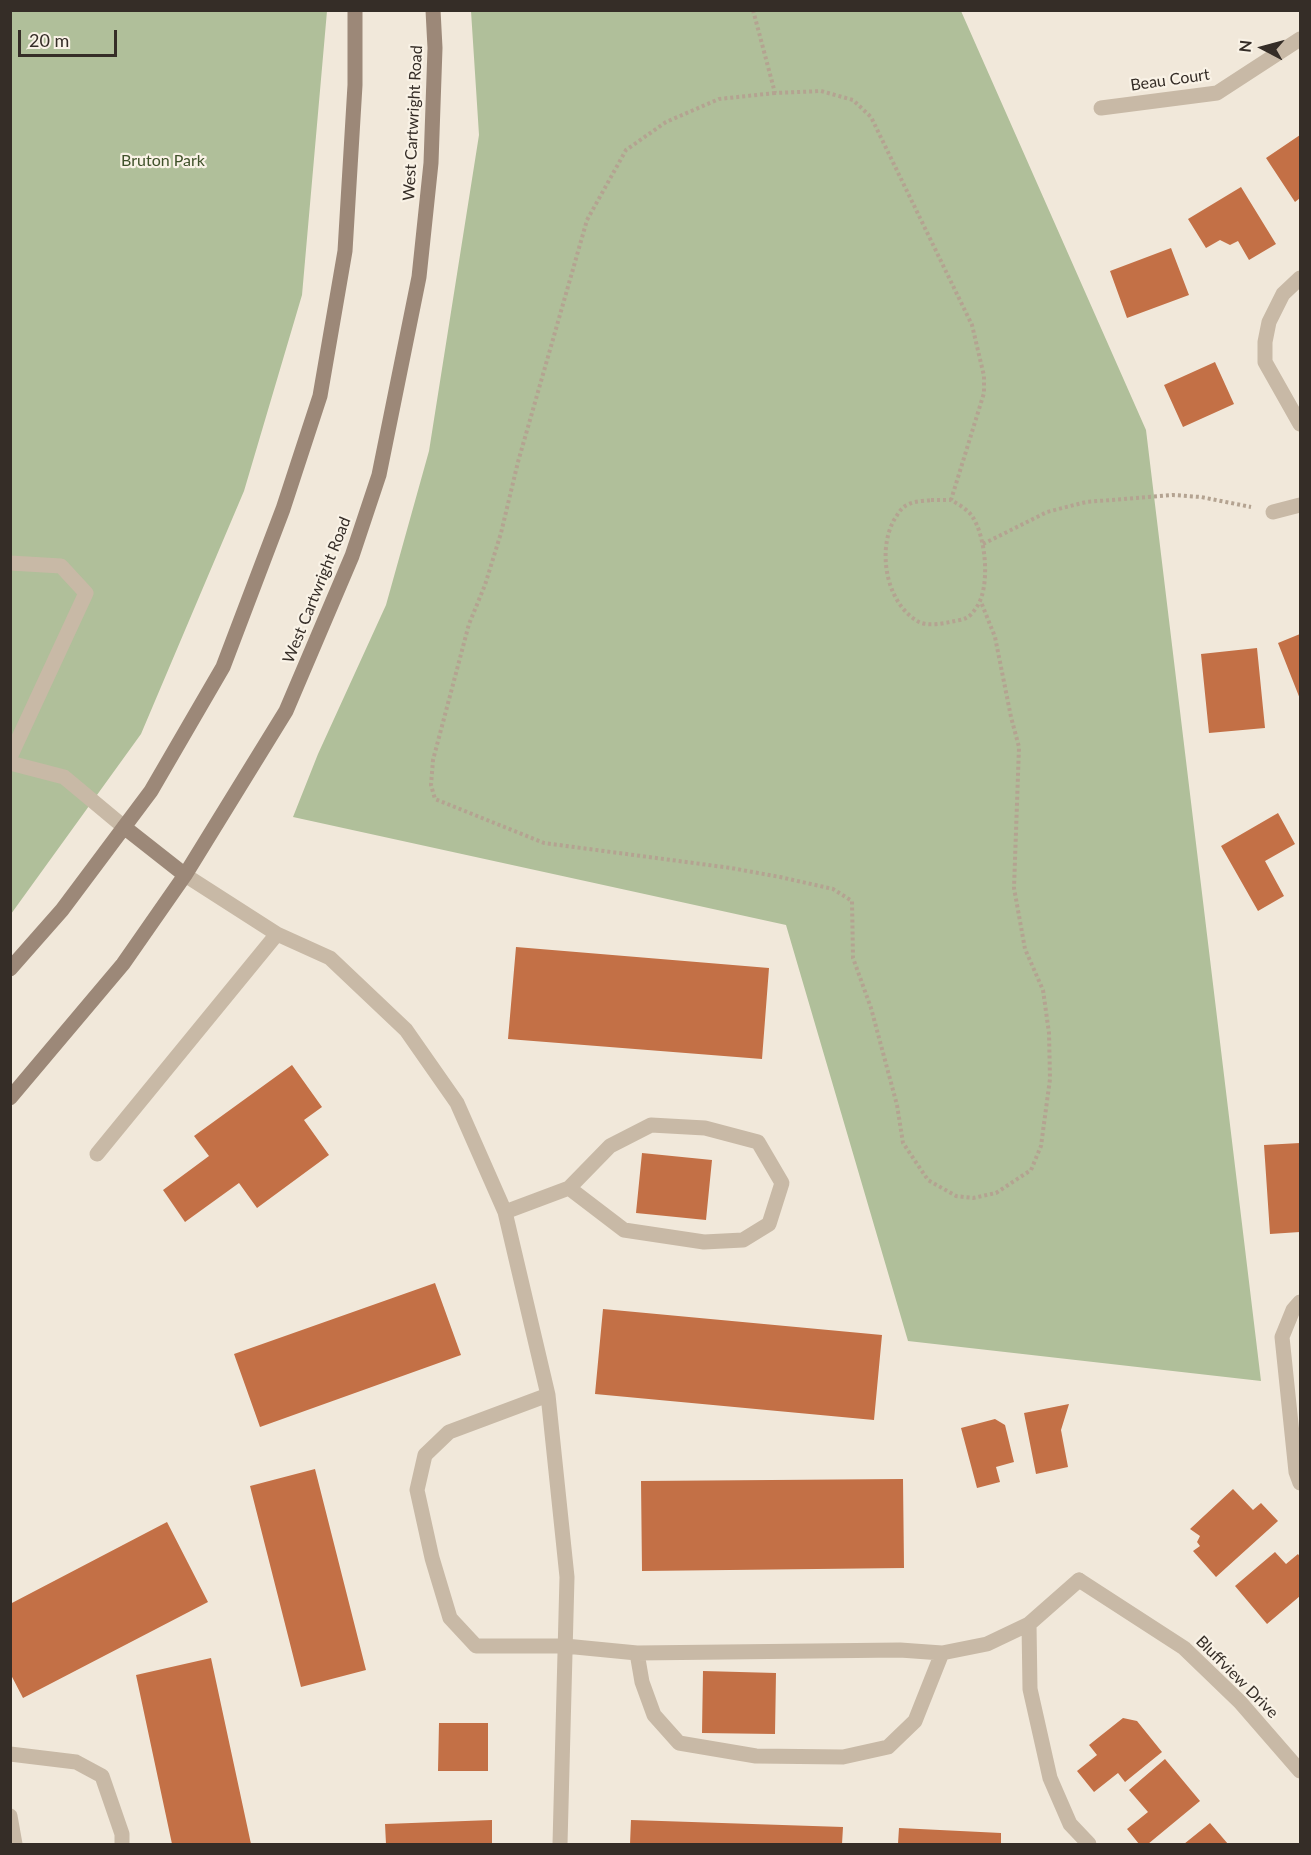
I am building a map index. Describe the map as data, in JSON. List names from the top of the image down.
{
  "streets": {
    "main road": ["West Cartwright Road"],
    "street": ["Beau Court", "Bluffview Drive"]
  },
  "parks": ["Bruton Park"],
  "scale_bar": "20 m",
  "north": "left"
}
